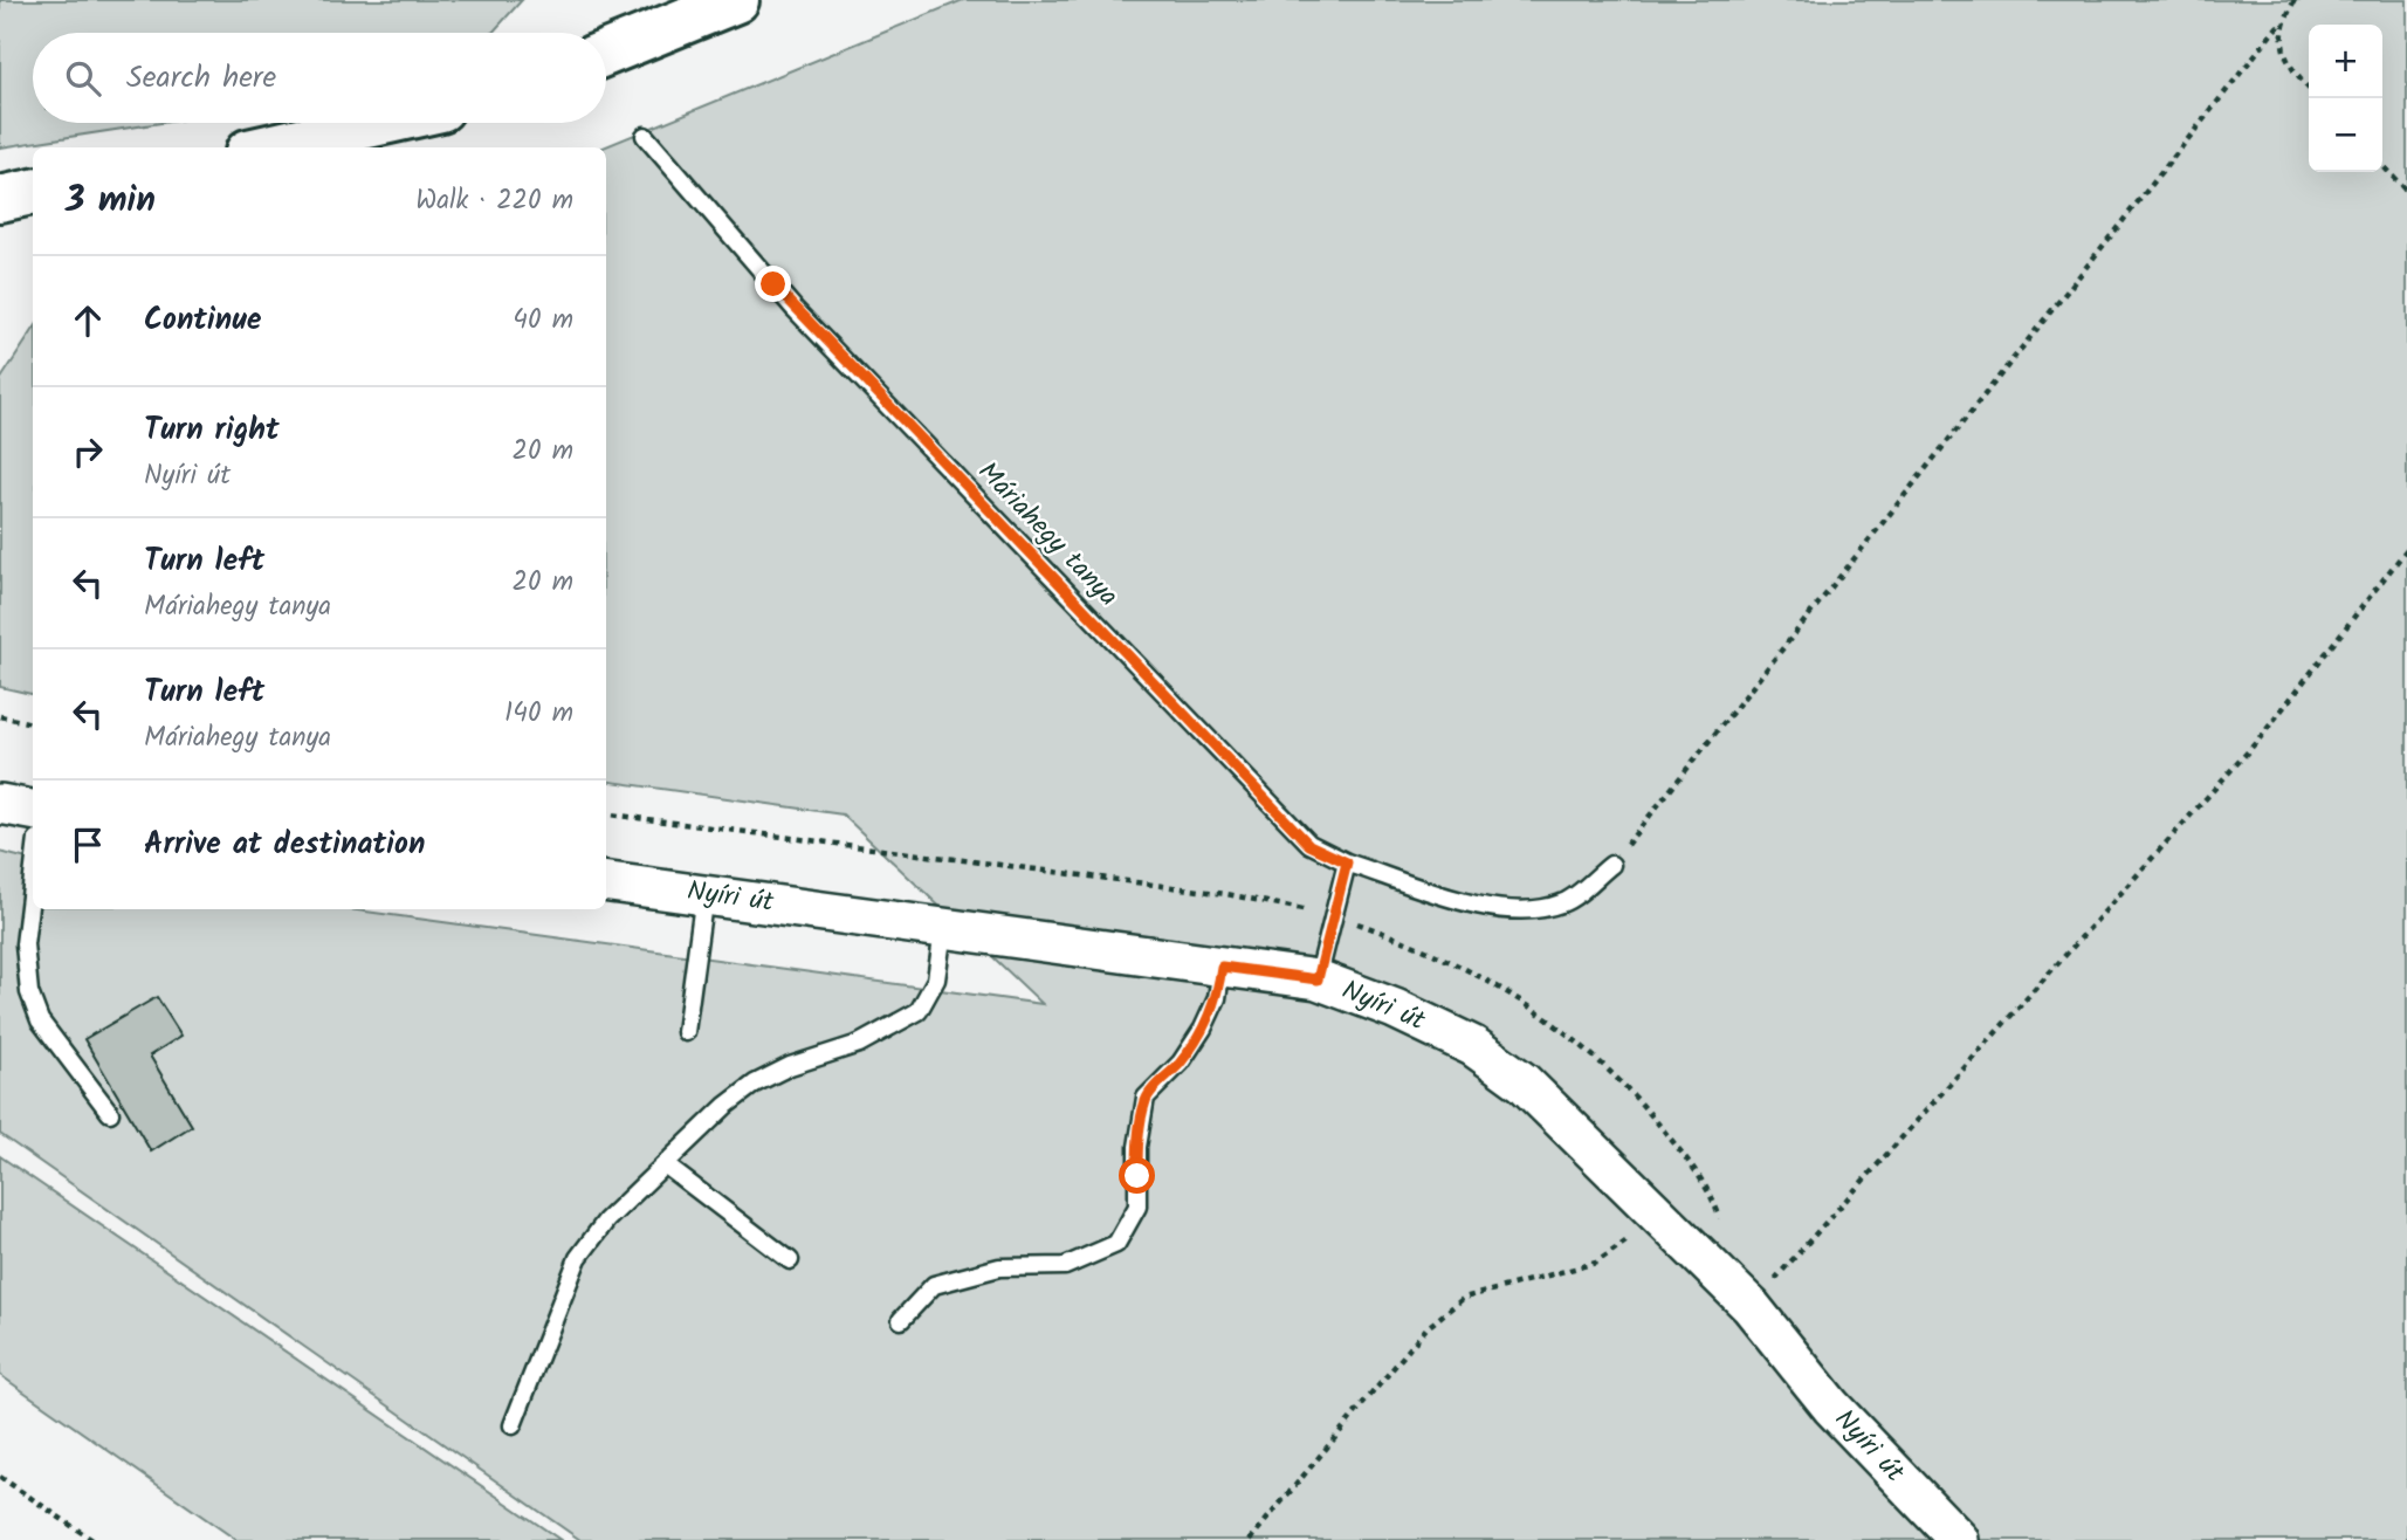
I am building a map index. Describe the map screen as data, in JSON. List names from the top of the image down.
{
  "streets": {
    "street": ["Nyíri út"],
    "lane": ["Máriahegy tanya"]
  },
  "page": {
    "map_buttons": ["+", "−"],
    "search": "Search here",
    "heading": ["3 min", "Walk · 220 m"],
    "list": [
      ["Continue", "40 m"],
      ["Turn right", "Nyíri út", "20 m"],
      ["Turn left", "Máriahegy tanya", "20 m"],
      ["Turn left", "Máriahegy tanya", "140 m"],
      "Arrive at destination"
    ]
  }
}
